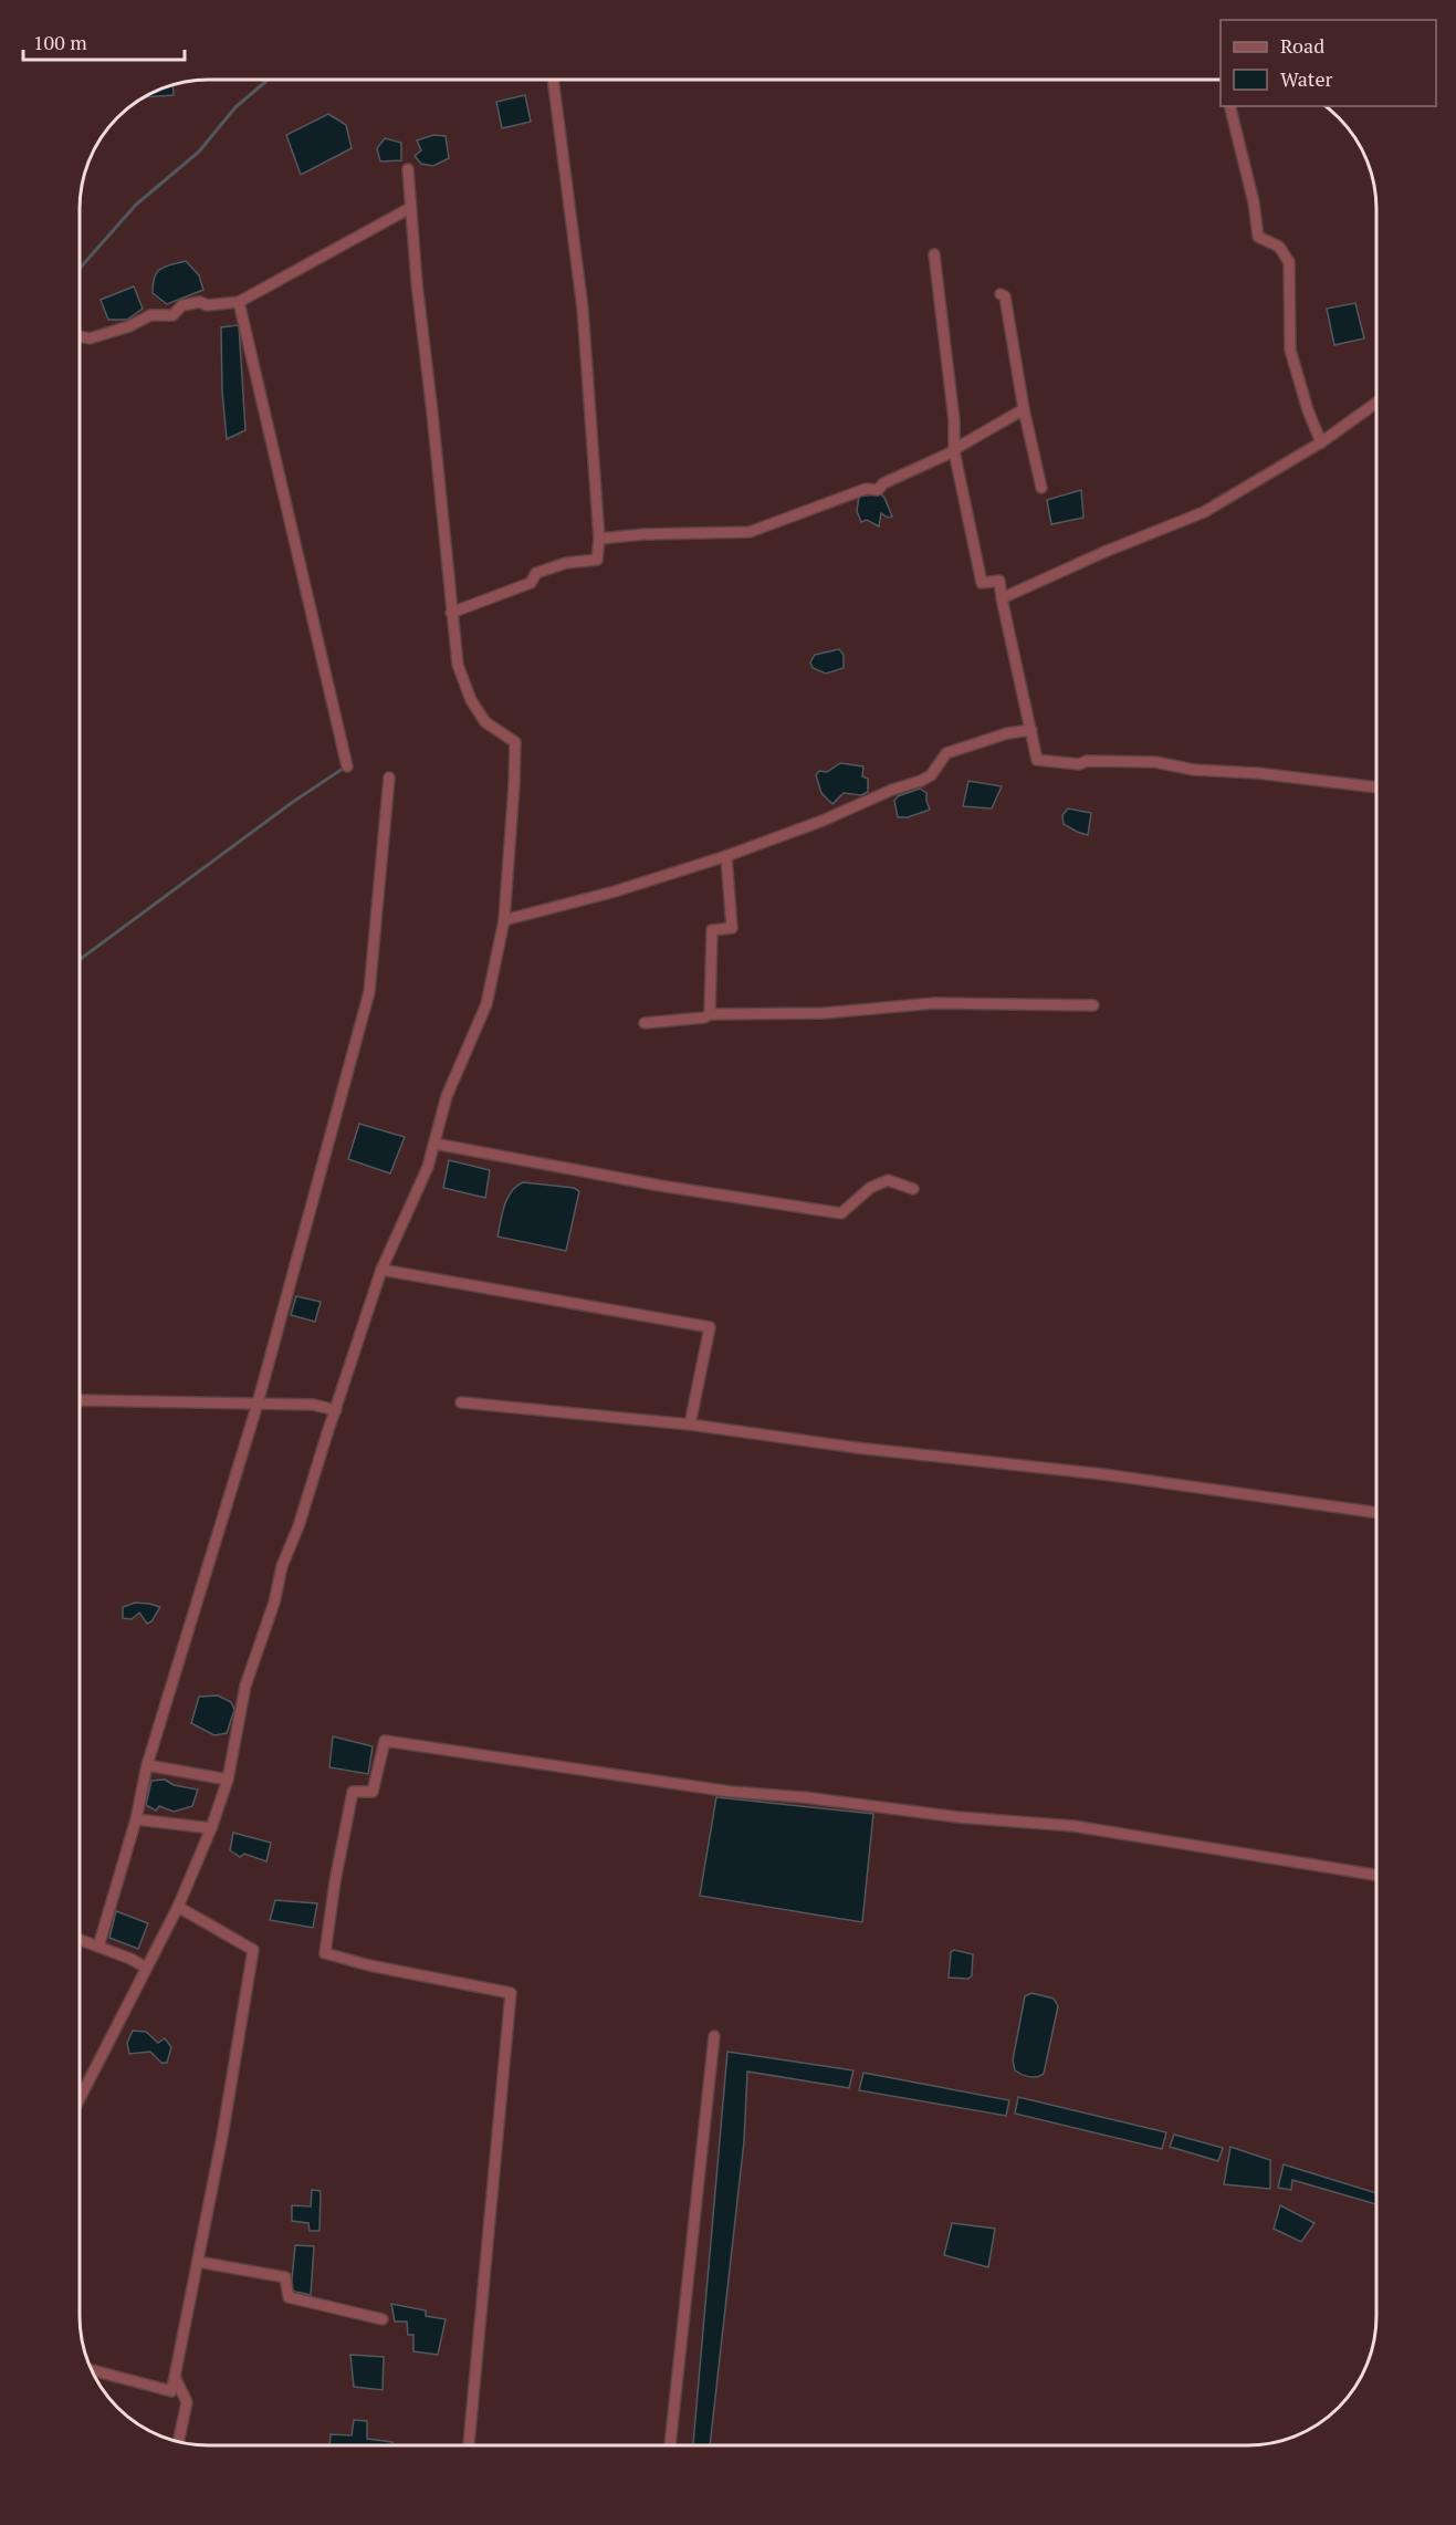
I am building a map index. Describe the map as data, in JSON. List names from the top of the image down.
{
  "legend": ["Road", "Water"],
  "scale_bar": "100 m"
}
